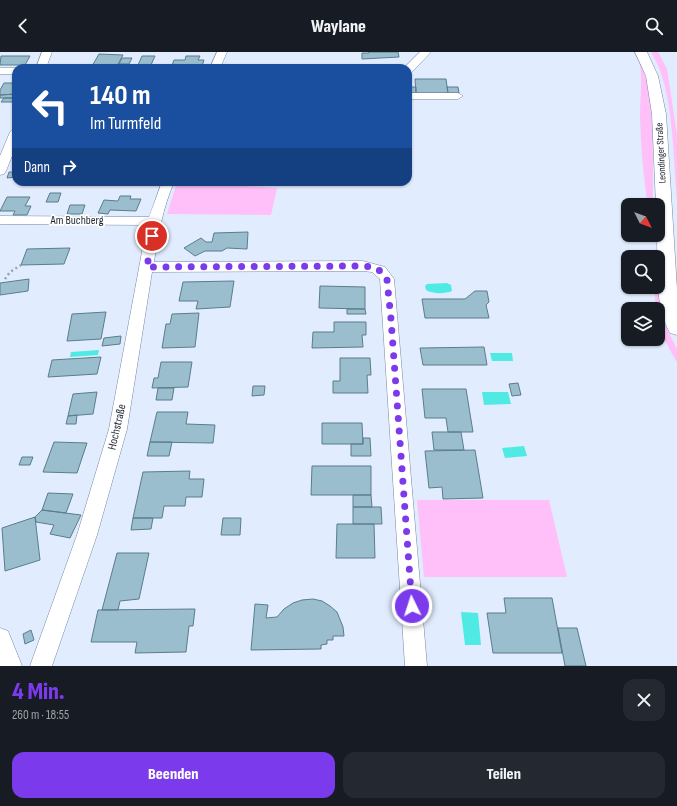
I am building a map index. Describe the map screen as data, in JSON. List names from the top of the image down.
{
  "streets": {
    "street": ["Leondinger Straße", "Am Buchberg", "Hochstraße"]
  },
  "crossings": [
    ["Am Buchberg", "Hochstraße"]
  ],
  "north": "bottom right",
  "page": {
    "header": "Waylane",
    "turn": ["140 m", "Im Turmfeld"],
    "then": "Dann",
    "heading": ["4 Min.", "260 m · 18:55"],
    "buttons": ["Beenden", "Teilen"]
  }
}
